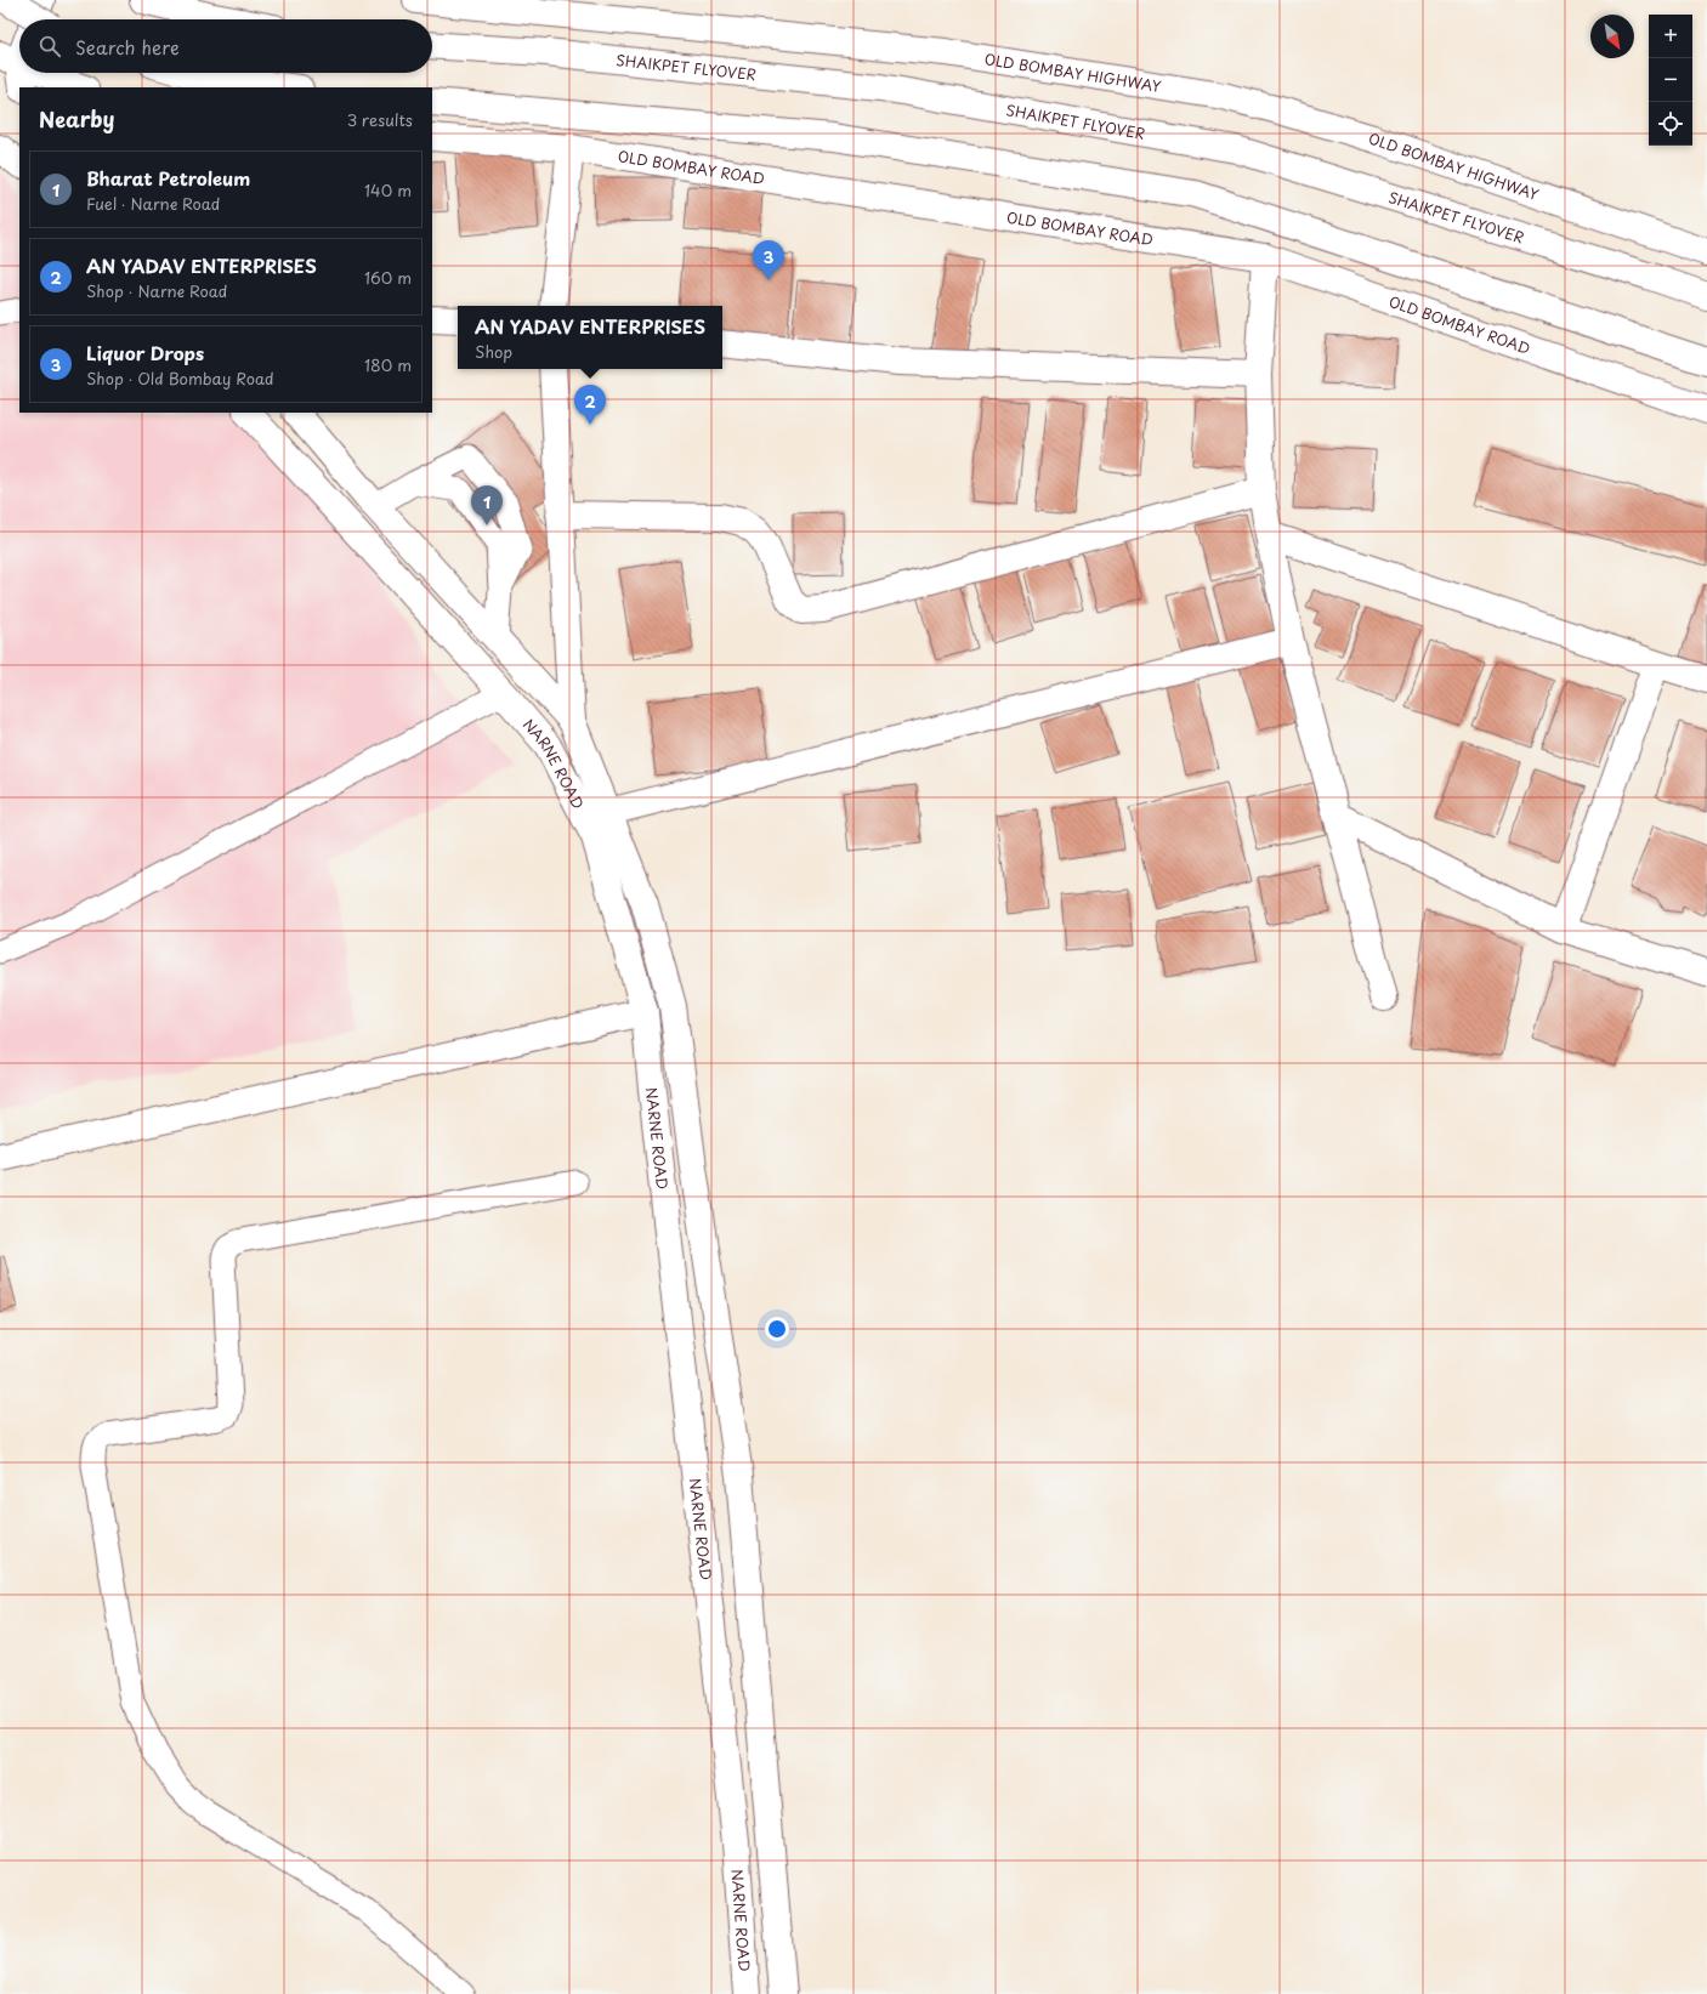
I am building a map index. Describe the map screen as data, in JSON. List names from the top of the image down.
{
  "streets": {
    "main road": [
      "SHAIKPET FLYOVER",
      "OLD BOMBAY HIGHWAY",
      "OLD BOMBAY ROAD",
      "NARNE ROAD"
    ]
  },
  "north": "bottom right",
  "page": {
    "map_buttons": ["+", "−"],
    "search": "Search here",
    "heading": ["Nearby", "3 results"],
    "list": [
      {
        "mark": "1",
        "name": "Bharat Petroleum",
        "note": "Fuel · Narne Road",
        "value": "140 m"
      },
      {
        "mark": "2",
        "name": "AN YADAV ENTERPRISES",
        "note": "Shop · Narne Road",
        "value": "160 m"
      },
      {
        "mark": "3",
        "name": "Liquor Drops",
        "note": "Shop · Old Bombay Road",
        "value": "180 m"
      }
    ],
    "pins": ["3", "2", "1"],
    "popup": ["AN YADAV ENTERPRISES", "Shop"]
  }
}
